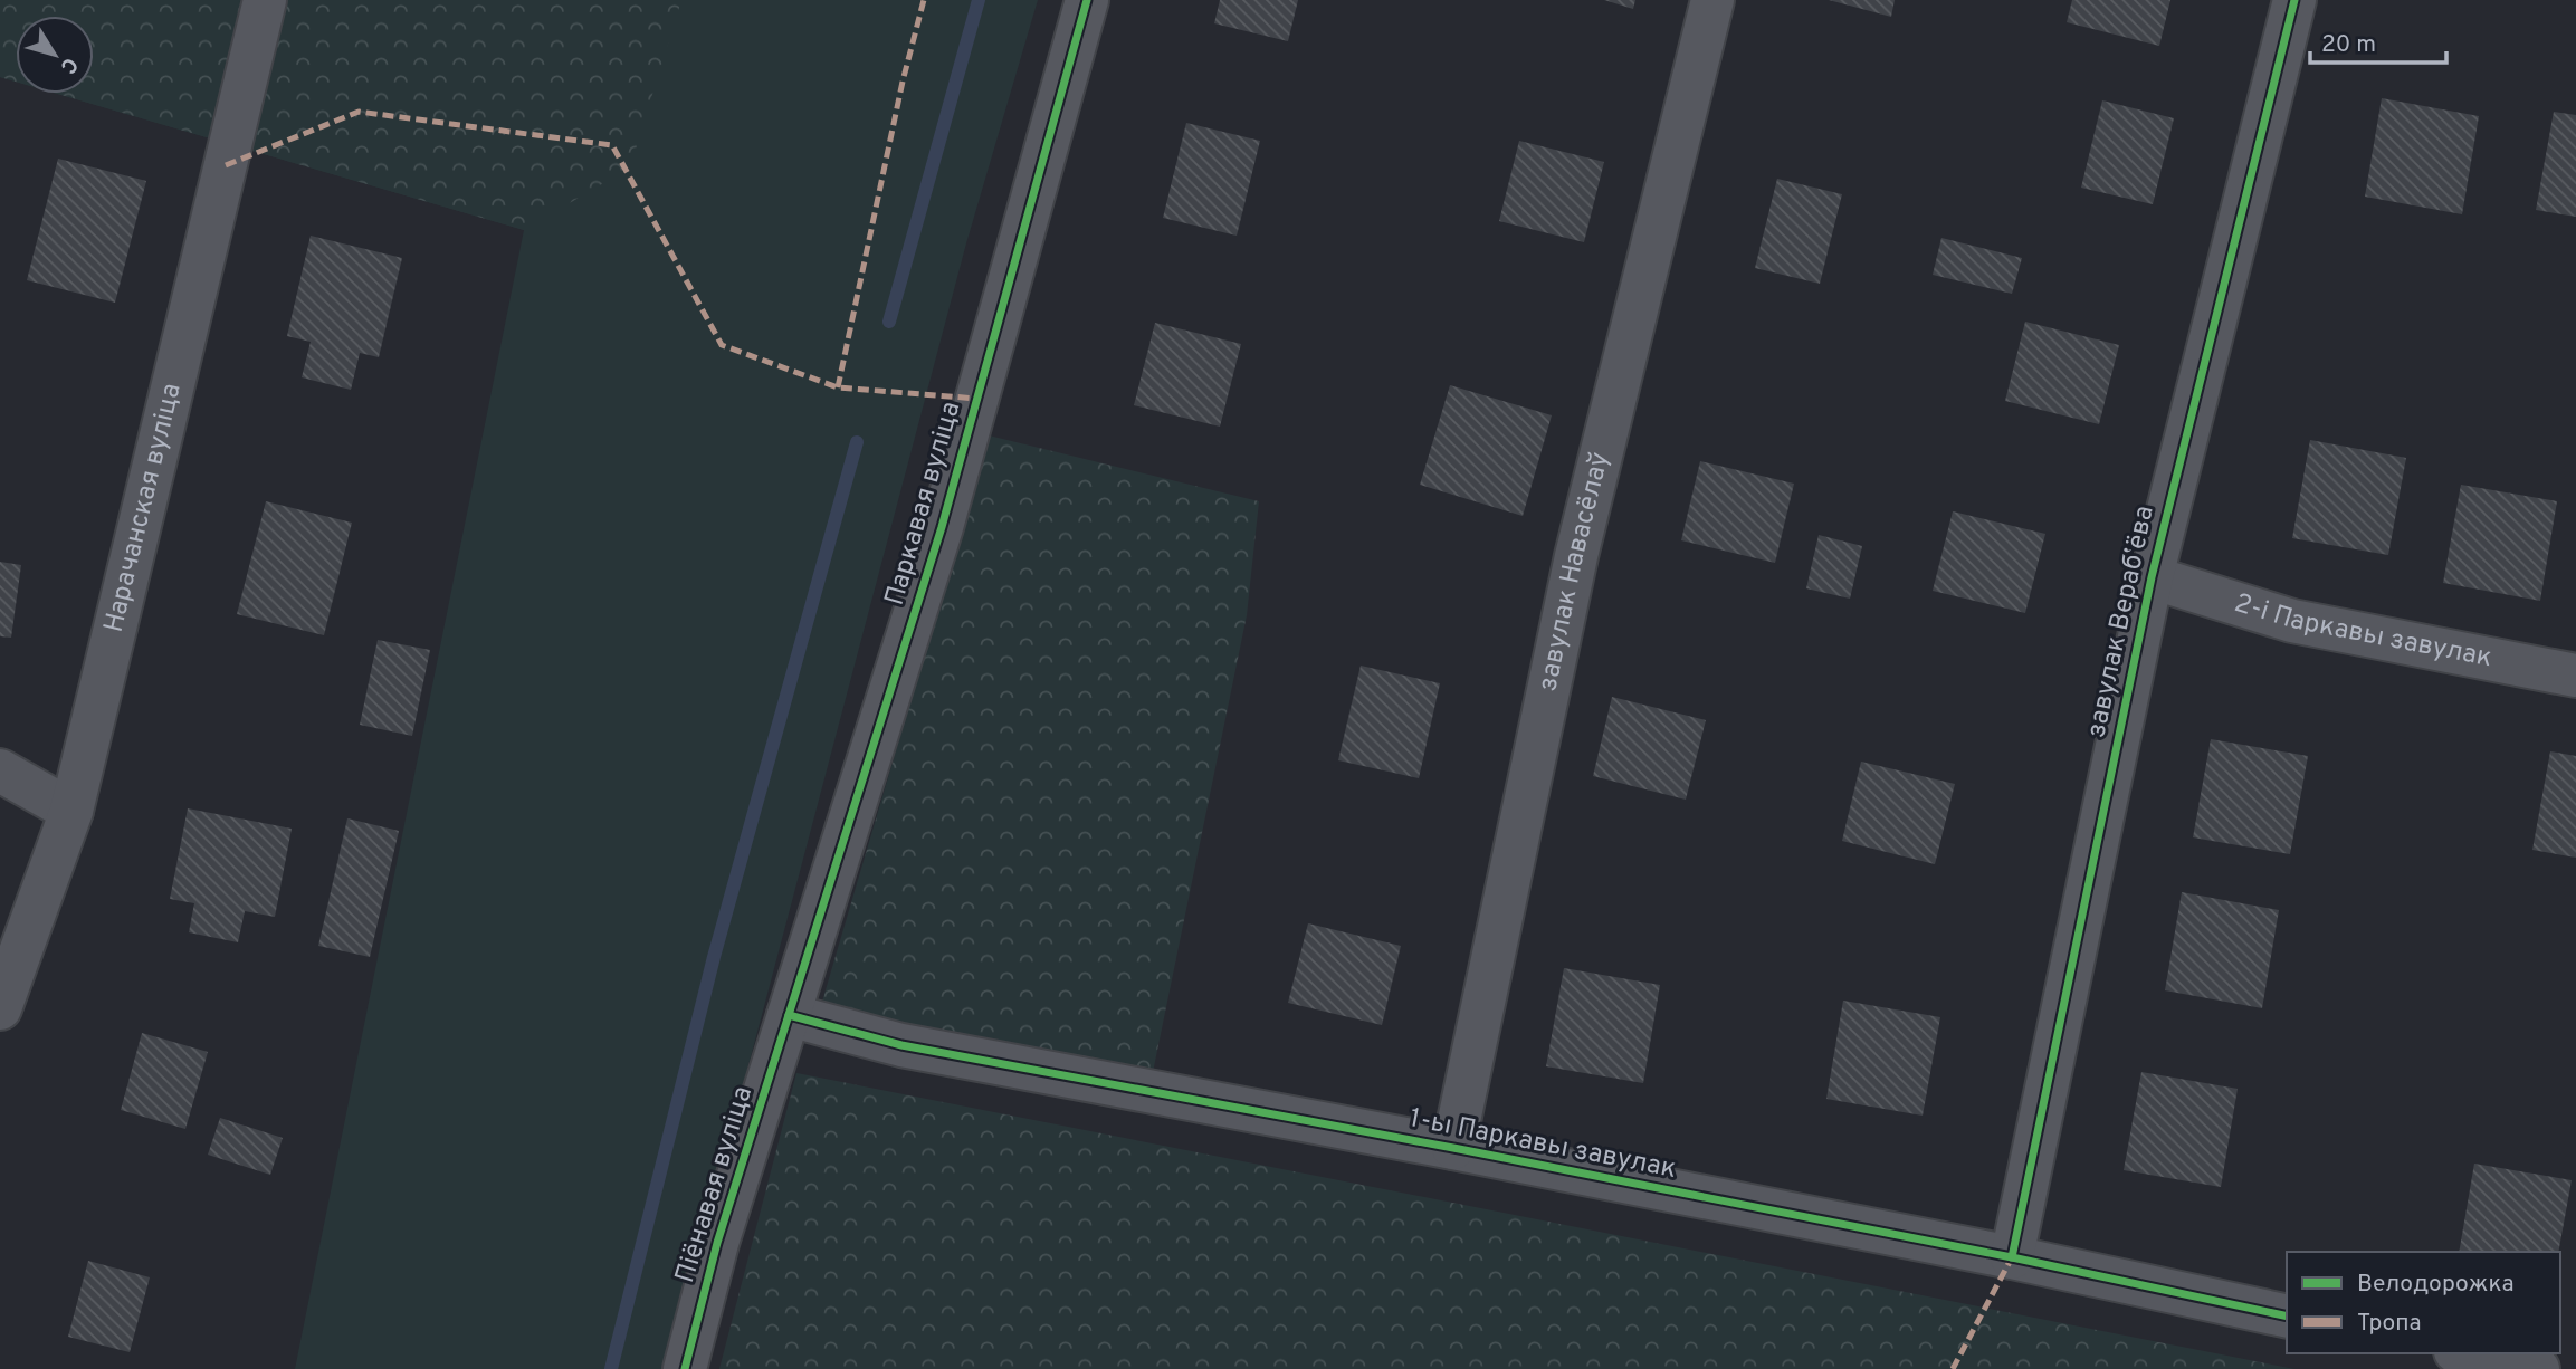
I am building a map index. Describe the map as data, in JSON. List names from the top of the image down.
{
  "streets": {
    "street": [
      "Паркавая вуліца",
      "Нарачанская вуліца",
      "завулак Навасёлаў",
      "завулак Верабʼёва",
      "2-і Паркавы завулак",
      "1-ы Паркавы завулак",
      "Піёнавая вуліца"
    ]
  },
  "crossings": [
    ["Паркавая вуліца", "1-ы Паркавы завулак"],
    ["Паркавая вуліца", "Піёнавая вуліца"],
    ["завулак Навасёлаў", "1-ы Паркавы завулак"],
    ["завулак Верабʼёва", "2-і Паркавы завулак"],
    ["завулак Верабʼёва", "1-ы Паркавы завулак"],
    ["1-ы Паркавы завулак", "Піёнавая вуліца"]
  ],
  "legend": ["Велодорожка", "Тропа"],
  "scale_bar": "20 m",
  "north": "bottom right"
}
